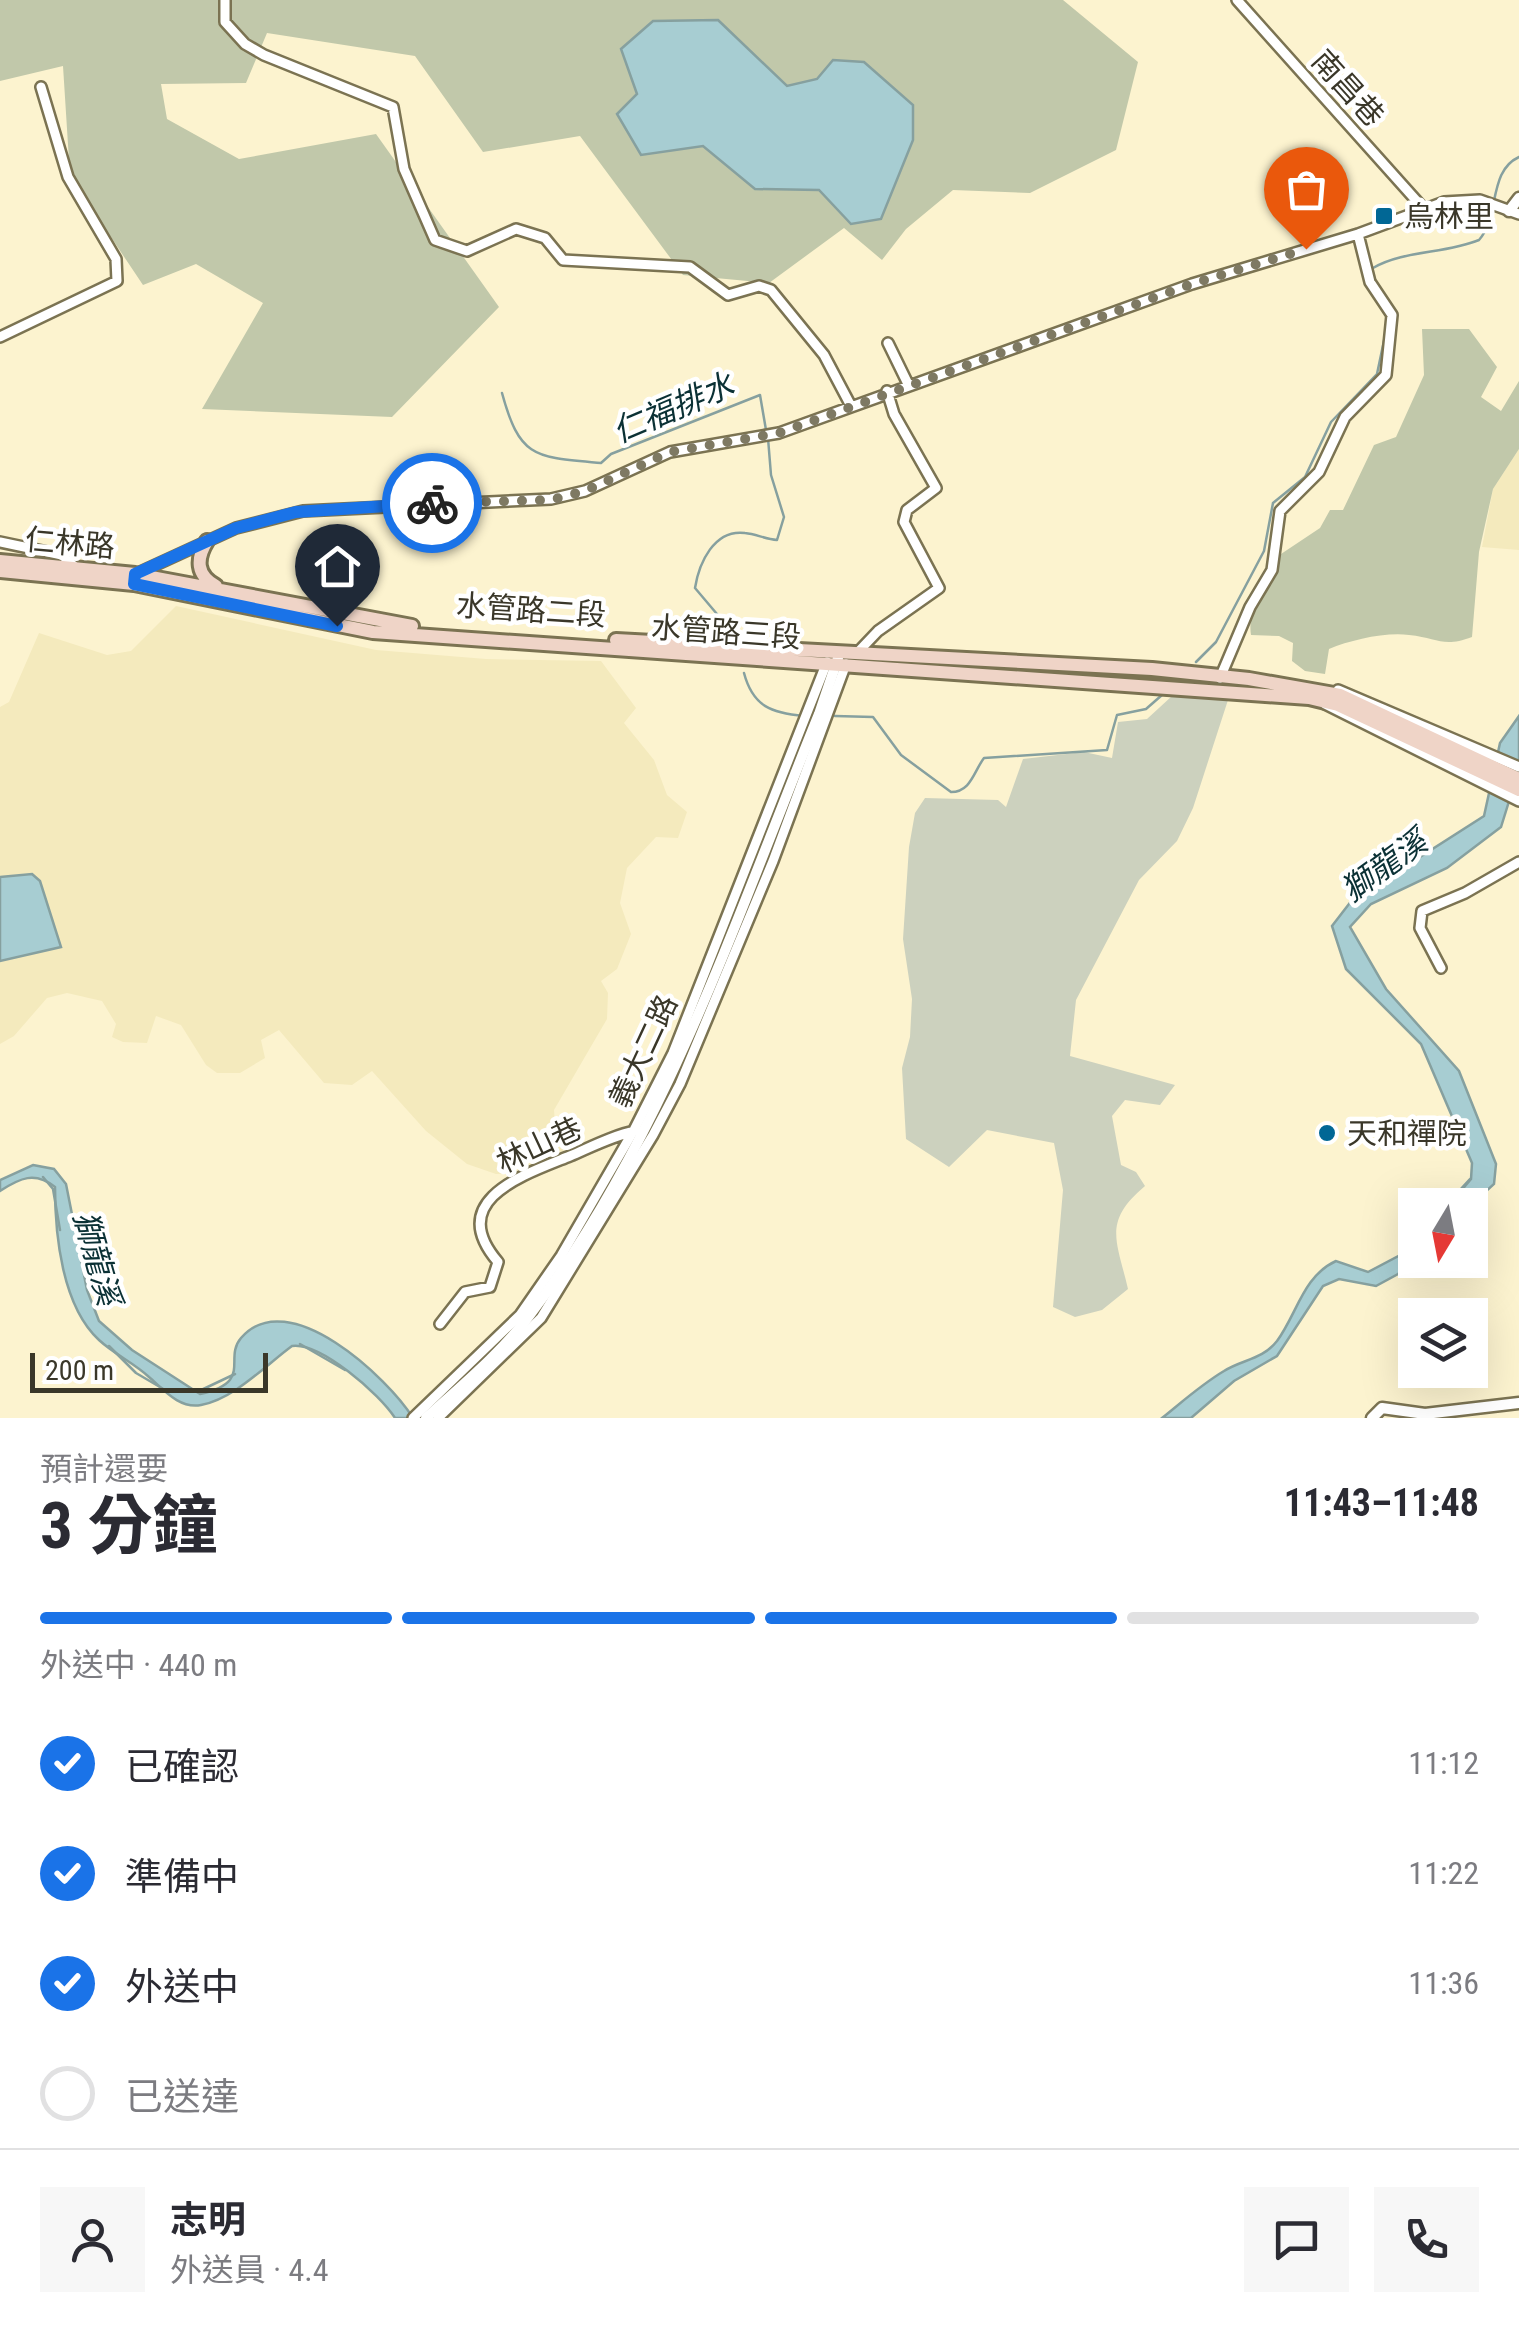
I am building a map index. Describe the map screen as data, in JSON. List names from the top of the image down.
{
  "streets": {
    "main road": ["仁林路", "水管路二段", "水管路三段"],
    "street": ["南昌巷", "義大二路", "林山巷"]
  },
  "crossings": [
    ["南昌巷", "仁林路"],
    ["仁林路", "水管路三段"],
    ["水管路二段", "水管路三段"],
    ["水管路二段", "義大二路"],
    ["水管路三段", "義大二路"],
    ["義大二路", "林山巷"]
  ],
  "water": ["仁福排水", "獅龍溪"],
  "places": {
    "transit": ["烏林里"],
    "other": ["天和禪院"]
  },
  "scale_bar": "200 m",
  "north": "bottom",
  "page": {
    "scale": "200 m",
    "heading": ["3 分鐘", "預計還要", "11:43–11:48"],
    "panel": ["志明", "外送員 · 4.4"],
    "bar": "外送中 · 440 m",
    "list": [
      ["已確認", "11:12"],
      ["準備中", "11:22"],
      ["外送中", "11:36"],
      "已送達"
    ]
  }
}
